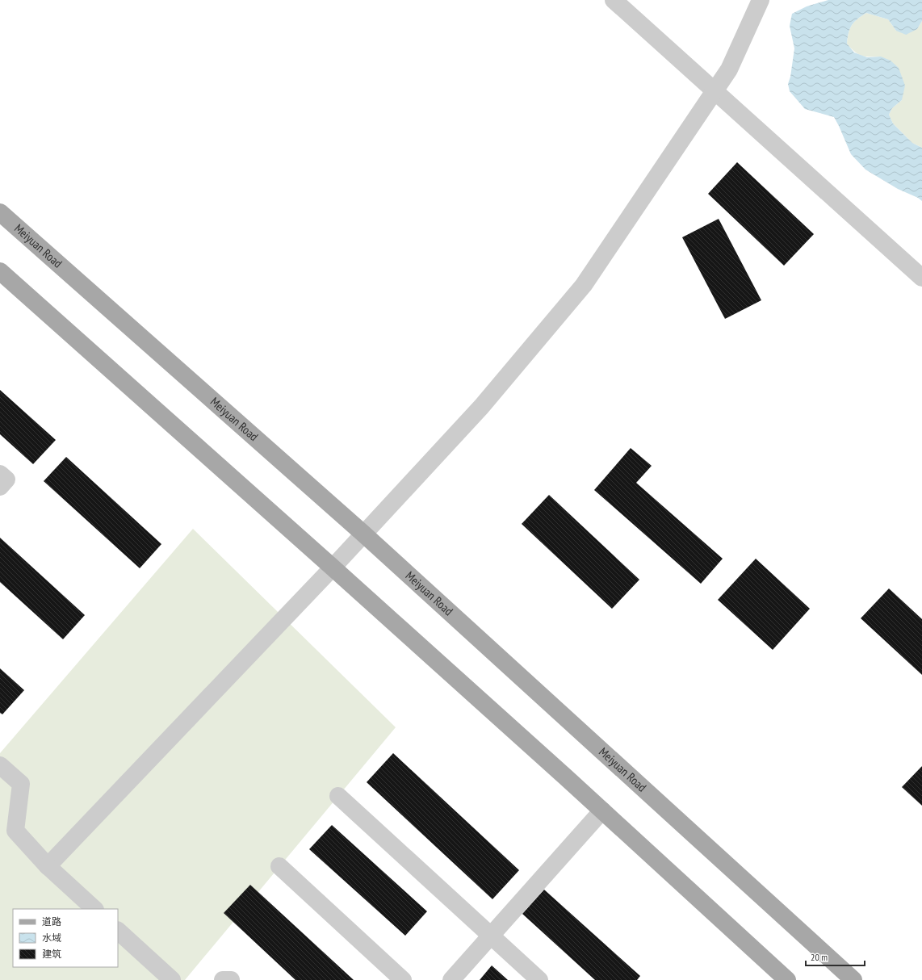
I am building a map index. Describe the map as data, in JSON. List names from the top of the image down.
{
  "streets": {
    "main road": ["Meiyuan Road"]
  },
  "legend": ["道路", "水域", "建筑"],
  "scale_bar": "20 m"
}
